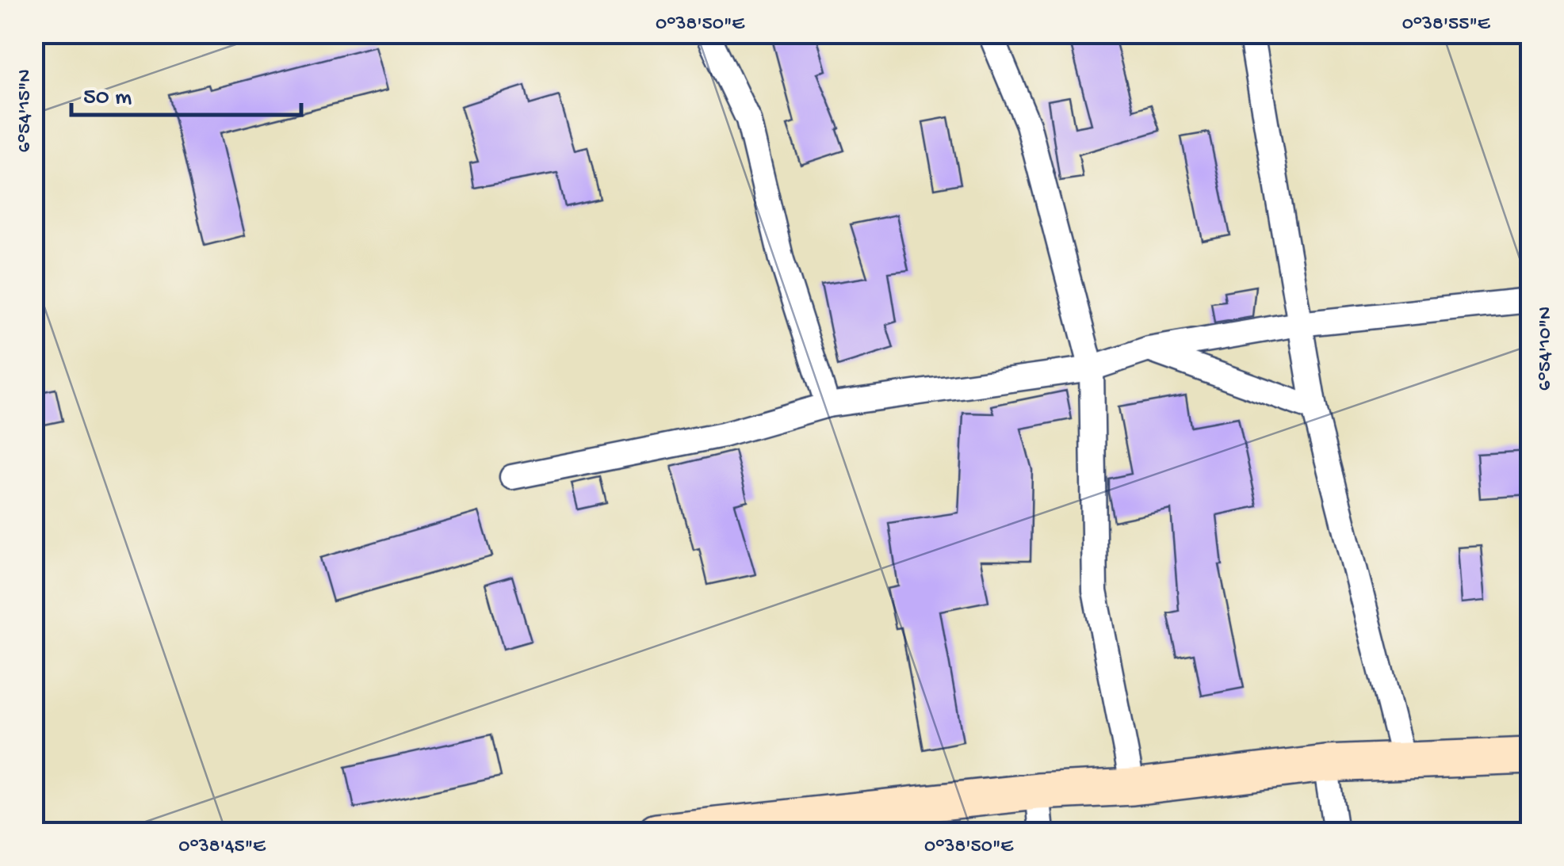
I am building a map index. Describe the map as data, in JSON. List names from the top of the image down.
{
  "scale_bar": "50 m",
  "coordinates": [
    "0°38'50\"E",
    "0°38'55\"E",
    "6°54'15\"N",
    "6°54'10\"N",
    "0°38'45\"E"
  ]
}
